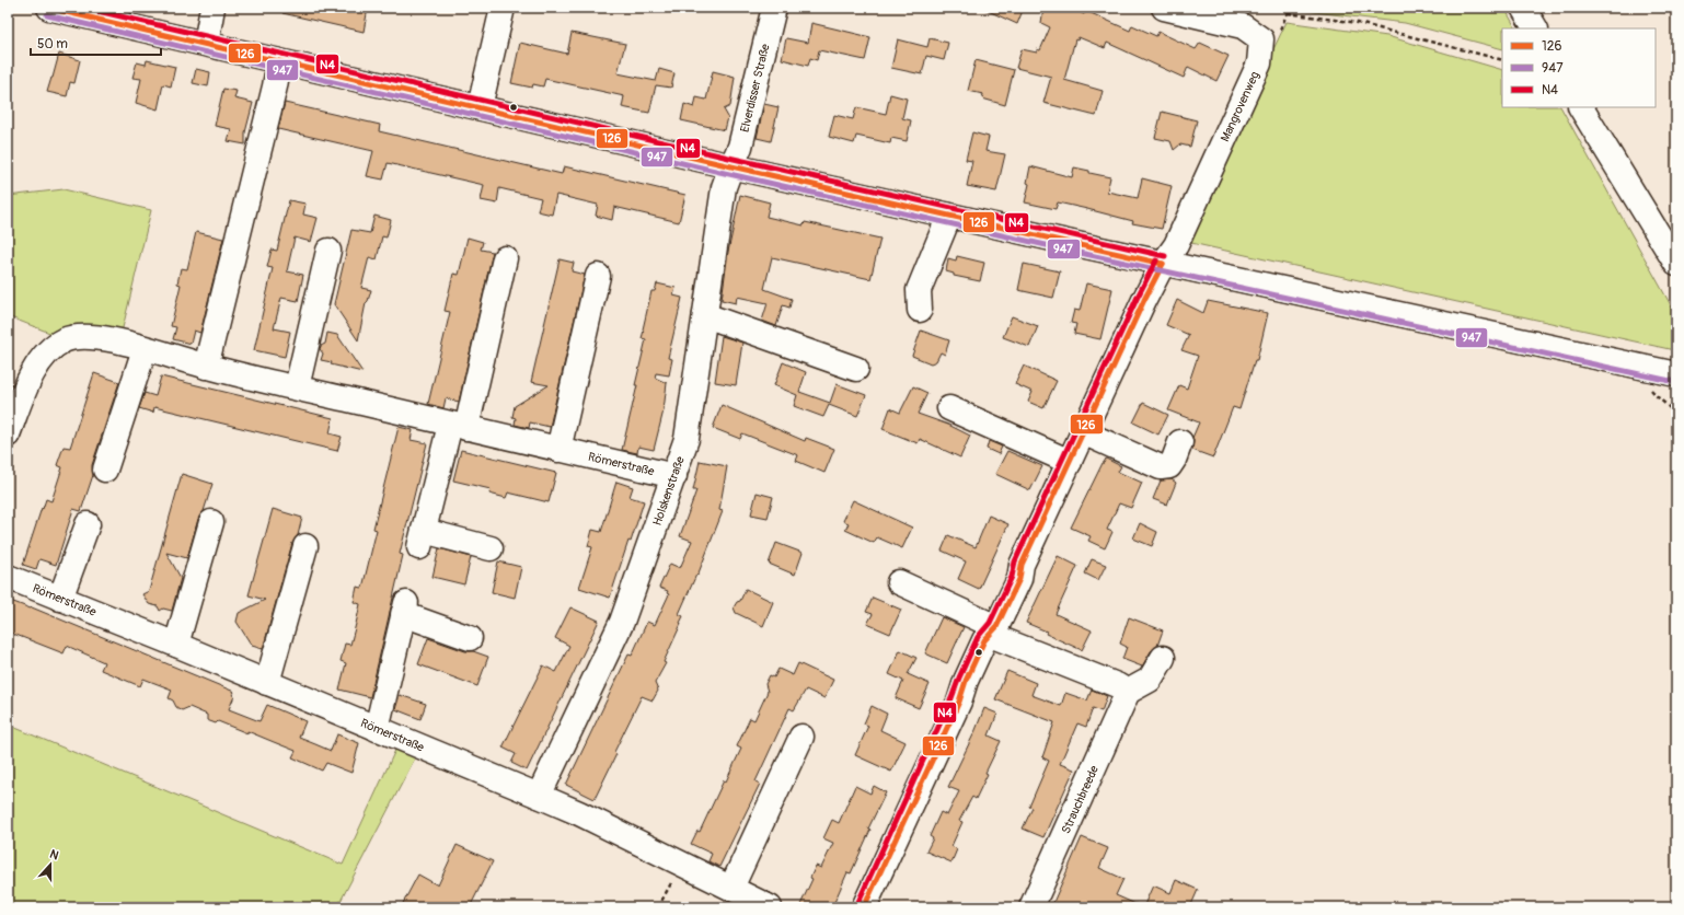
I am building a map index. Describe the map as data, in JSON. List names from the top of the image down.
{
  "streets": {
    "street": [
      "Elverdisser Straße",
      "Mangrovenweg",
      "Römerstraße",
      "Holskenstraße",
      "Strauchbreede"
    ]
  },
  "crossings": [
    ["Elverdisser Straße", "Holskenstraße"],
    ["Römerstraße", "Holskenstraße"]
  ],
  "lines": ["transit line N4", "transit line 126", "transit line 947"],
  "legend": ["126", "947", "N4"],
  "scale_bar": "50 m",
  "north": "top"
}
